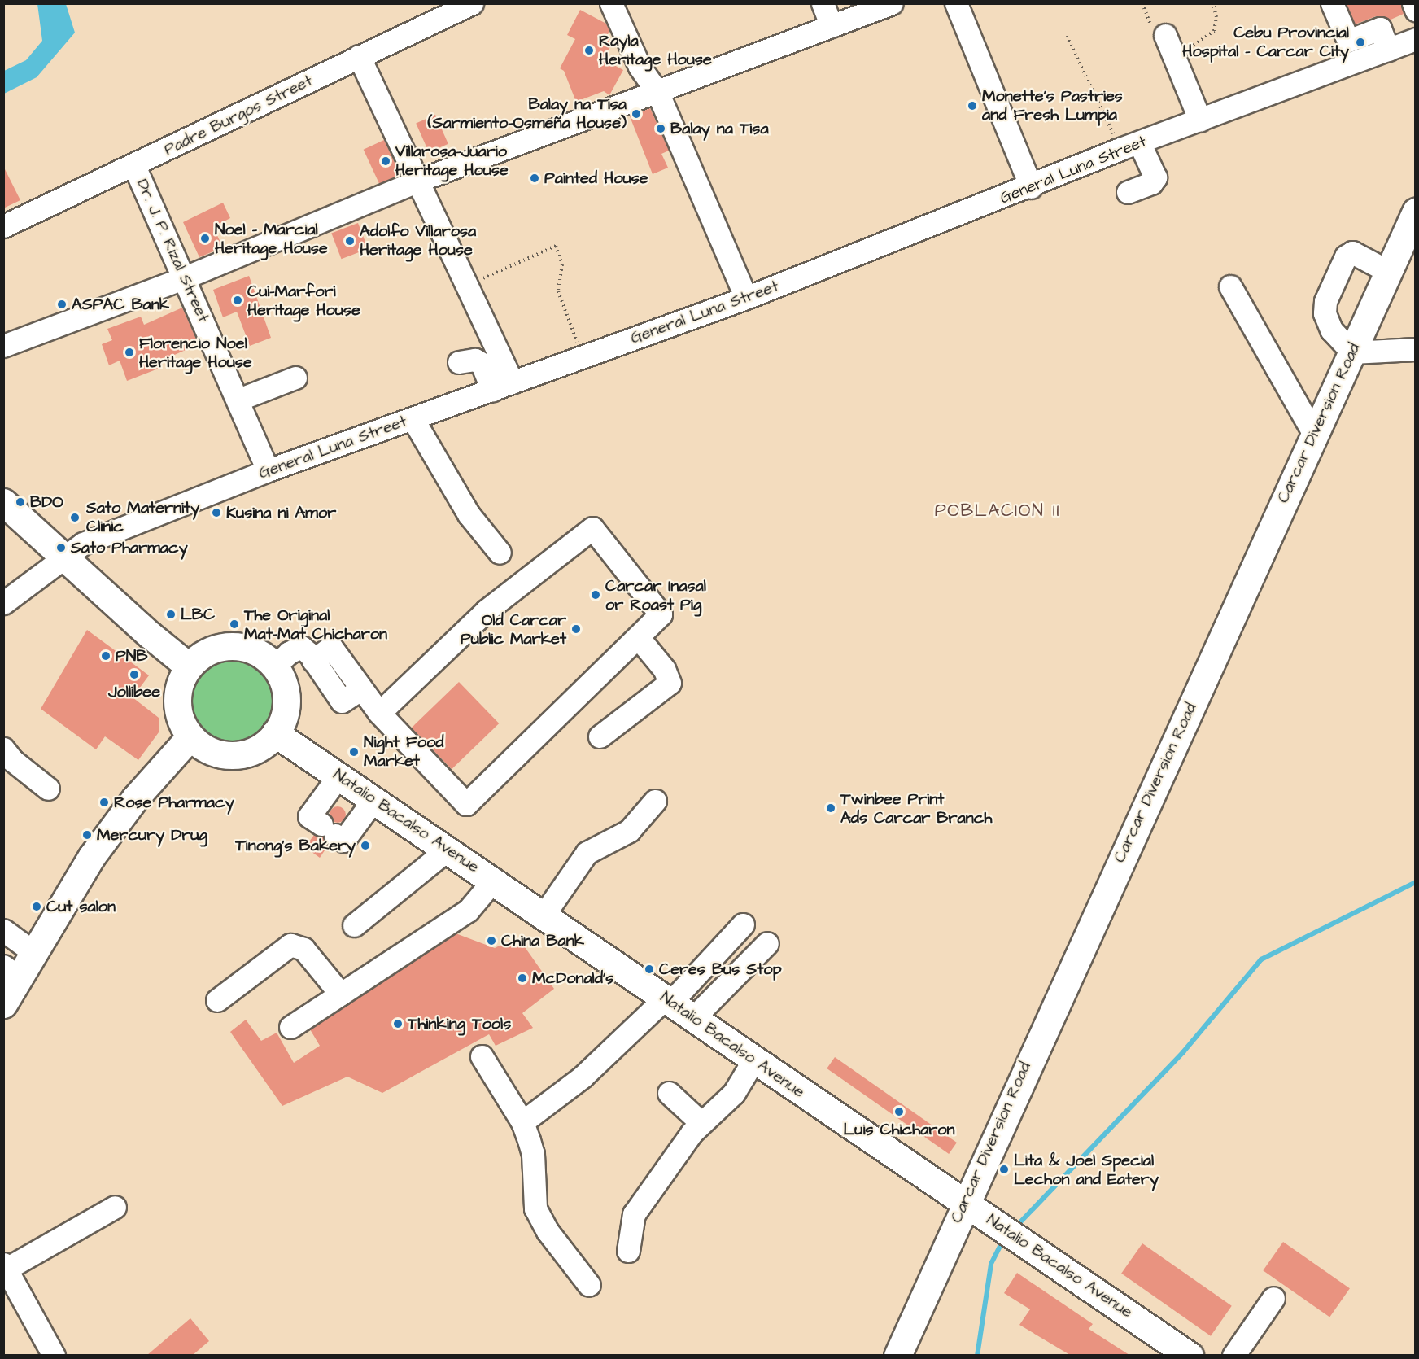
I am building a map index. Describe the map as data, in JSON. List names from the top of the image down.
{
  "streets": {
    "main road": ["Carcar Diversion Road", "Natalio Bacalso Avenue"],
    "street": ["Padre Burgos Street", "General Luna Street", "Dr. J. P. Rizal Street"]
  },
  "crossings": [
    ["Padre Burgos Street", "Dr. J. P. Rizal Street"],
    ["General Luna Street", "Dr. J. P. Rizal Street"],
    ["Carcar Diversion Road", "Natalio Bacalso Avenue"]
  ],
  "districts": ["POBLACION II"],
  "places": [
    "Cebu Provincial Hospital - Carcar City",
    "Rayla Heritage House",
    "Monette's Pastries and Fresh Lumpia",
    "Balay na Tisa (Sarmiento–Osmeña House)",
    "Balay na Tisa",
    "Villarosa-Juario Heritage House",
    "Painted House",
    "Noel - Marcial Heritage House",
    "Adolfo Villarosa Heritage House",
    "Cui-Marfori Heritage House",
    "ASPAC Bank",
    "Florencio Noel Heritage House",
    "BDO",
    "Kusina ni Amor",
    "Sato Maternity Clinic",
    "Sato Pharmacy",
    "Carcar Inasal or Roast Pig",
    "LBC",
    "The Original Mat-Mat Chicharon",
    "Old Carcar Public Market",
    "PNB",
    "Jollibee",
    "Night Food Market",
    "Rose Pharmacy",
    "Twinbee Print Ads Carcar Branch",
    "Mercury Drug",
    "Tinong's Bakery",
    "Cut salon",
    "China Bank",
    "Ceres Bus Stop",
    "McDonald's",
    "Thinking Tools",
    "Luis Chicharon",
    "Lita & Joel Special Lechon and Eatery"
  ]
}
